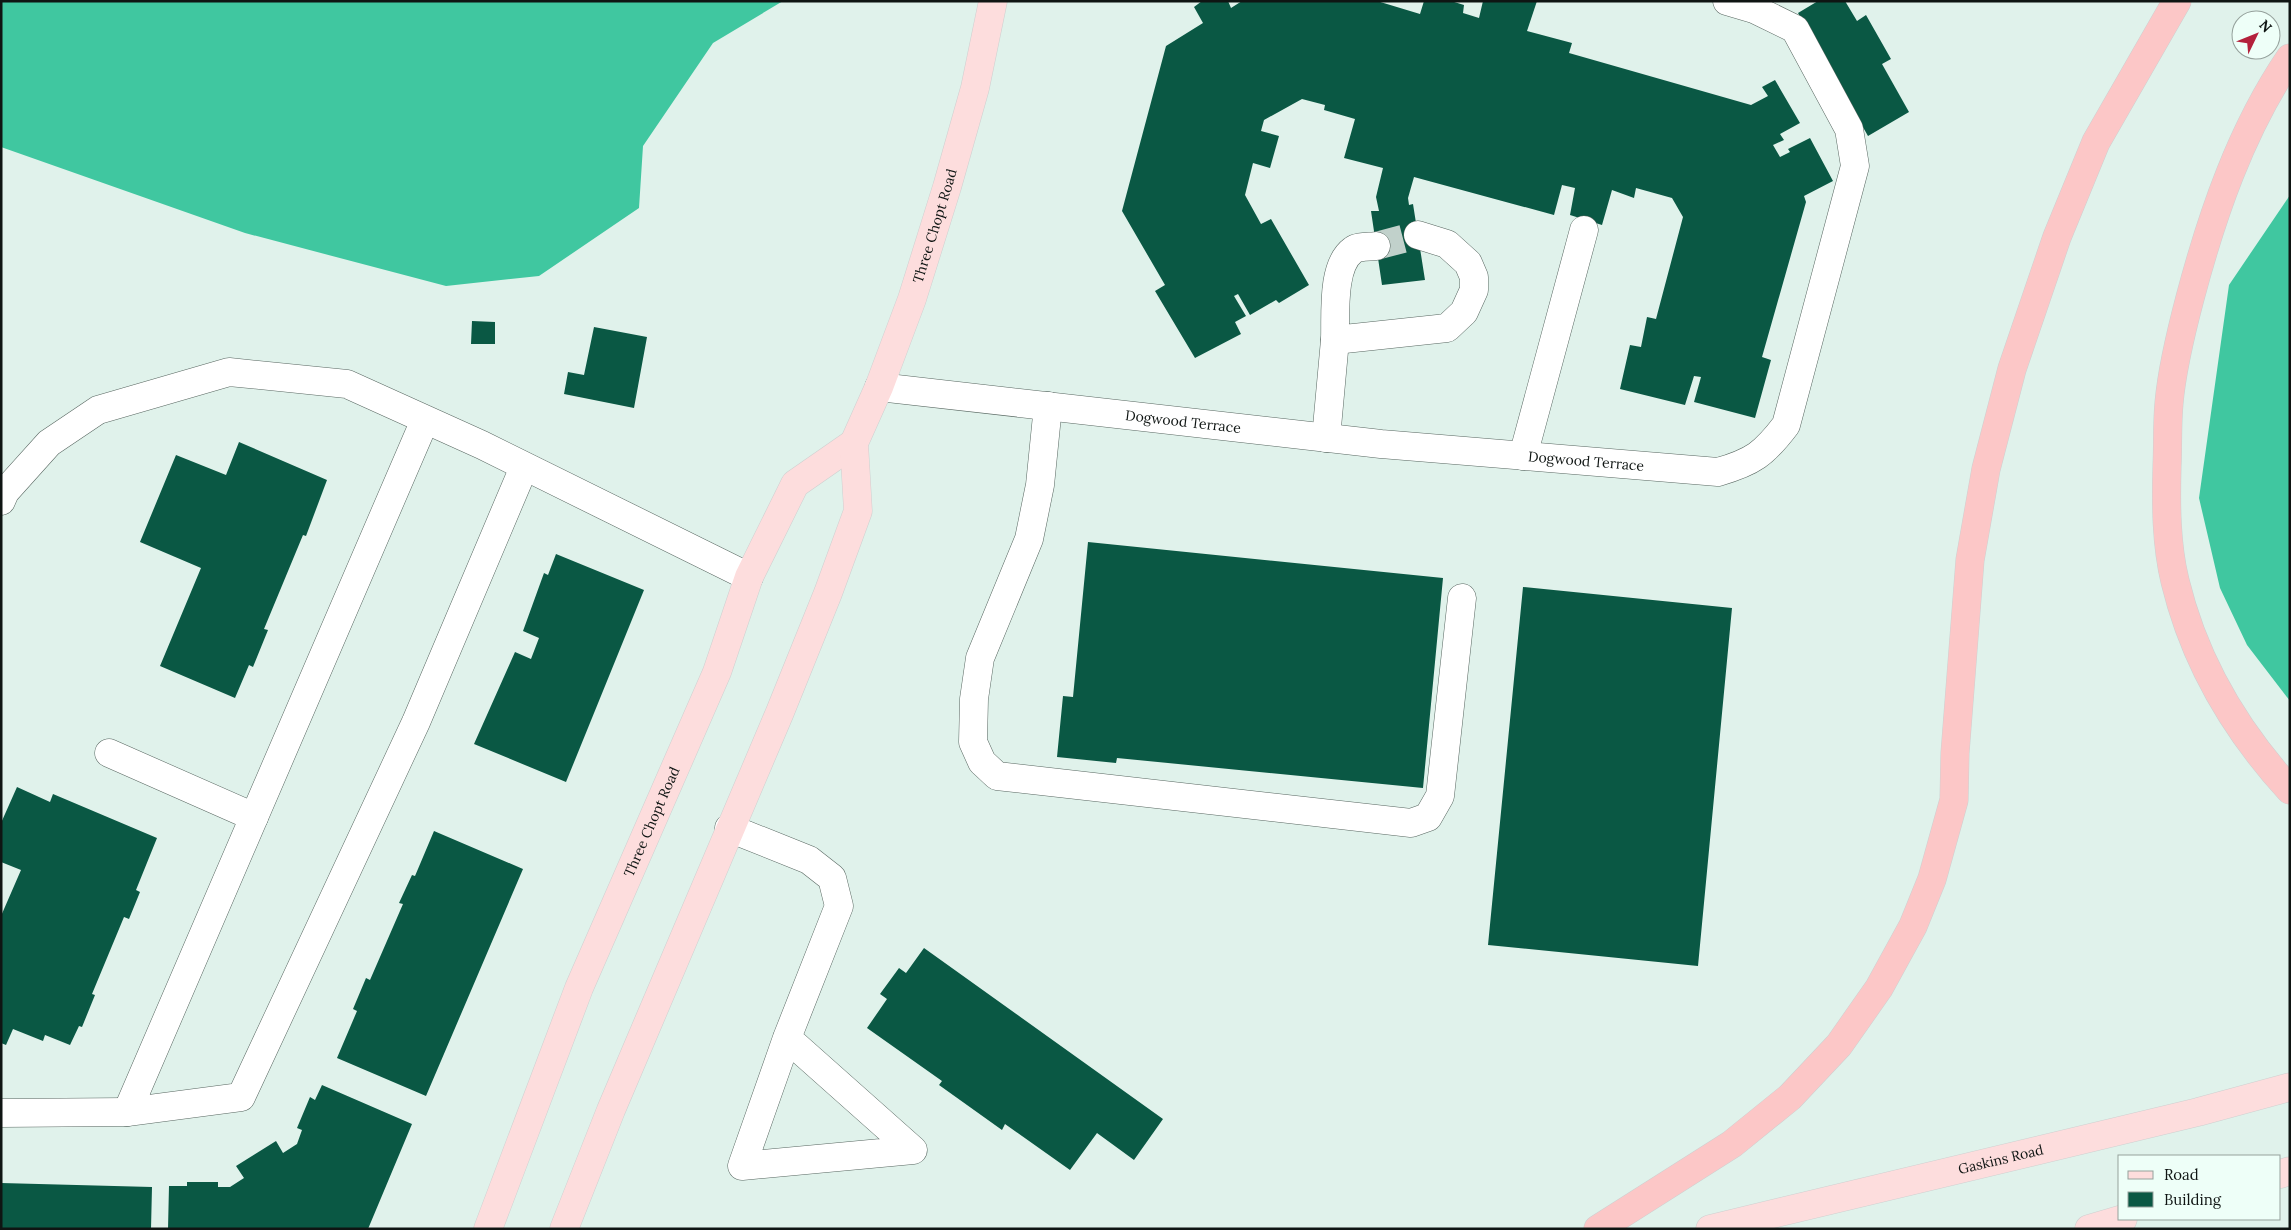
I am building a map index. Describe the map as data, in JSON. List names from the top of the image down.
{
  "streets": {
    "main road": ["Three Chopt Road", "Gaskins Road"],
    "street": ["Dogwood Terrace"]
  },
  "crossings": [
    ["Three Chopt Road", "Dogwood Terrace"]
  ],
  "legend": ["Road", "Building"],
  "north": "top right"
}
